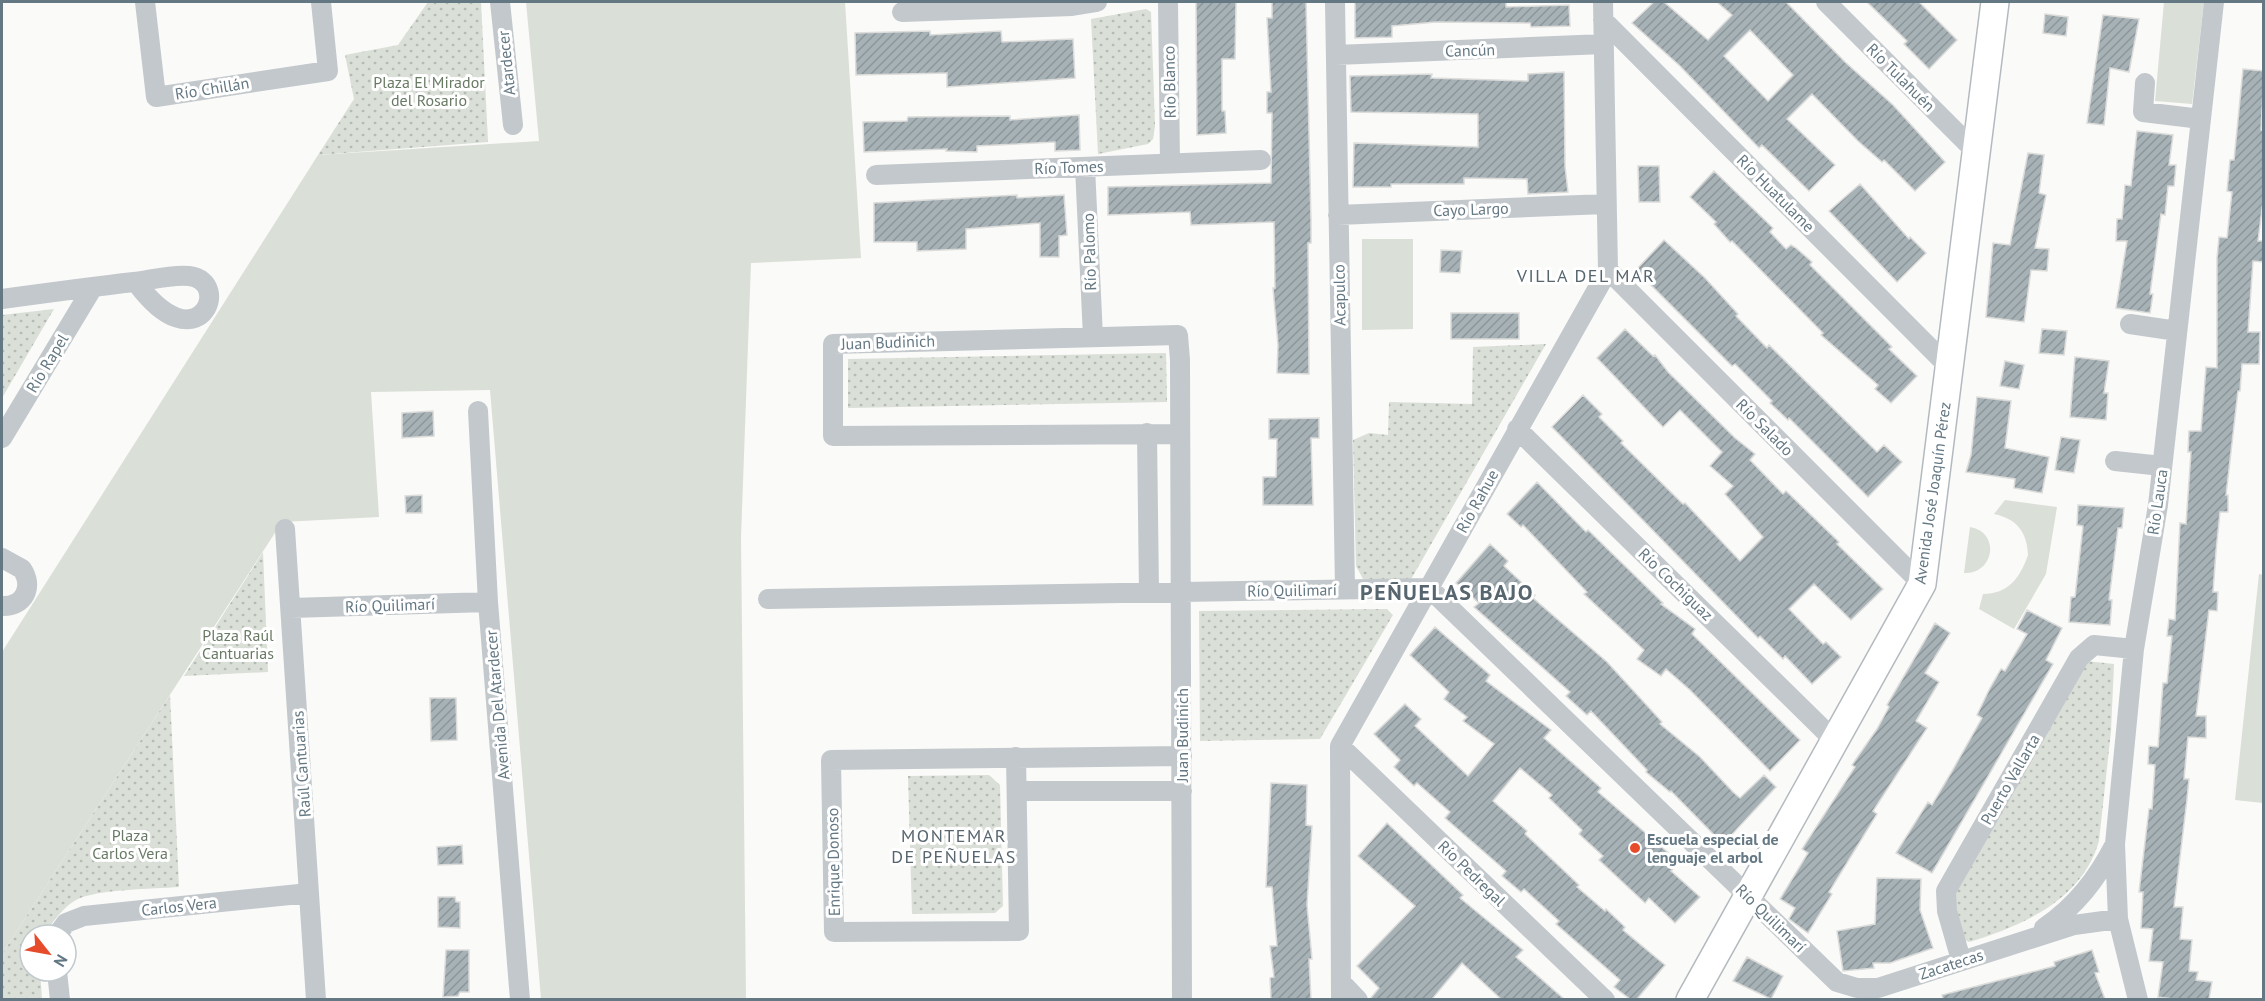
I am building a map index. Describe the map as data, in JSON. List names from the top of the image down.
{
  "streets": {
    "main road": ["Avenida José Joaquín Pérez"],
    "street": [
      "Cancún",
      "Atardecer",
      "Río Tulahuén",
      "Río Blanco",
      "Río Chillán",
      "Río Tomes",
      "Río Huatulame",
      "Cayo Largo",
      "Río Palomo",
      "Acapulco",
      "Juan Budinich",
      "Río Rapel",
      "Río Salado",
      "Río Rahue",
      "Río Lauca",
      "Río Cochiguaz",
      "Río Quilimarí",
      "Avenida Del Atardecer",
      "Raúl Cantuarias",
      "Puerto Vallarta",
      "Enrique Donoso",
      "Río Pedregal",
      "Carlos Vera",
      "Zacatecas"
    ]
  },
  "crossings": [
    ["Cancún", "Acapulco"],
    ["Río Tulahuén", "Avenida José Joaquín Pérez"],
    ["Río Blanco", "Río Tomes"],
    ["Río Tomes", "Río Palomo"],
    ["Río Huatulame", "Avenida José Joaquín Pérez"],
    ["Cayo Largo", "Acapulco"],
    ["Río Palomo", "Juan Budinich"],
    ["Acapulco", "Río Quilimarí"],
    ["Juan Budinich", "Río Quilimarí"],
    ["Juan Budinich", "Enrique Donoso"],
    ["Río Salado", "Avenida José Joaquín Pérez"],
    ["Río Salado", "Río Rahue"],
    ["Avenida José Joaquín Pérez", "Río Cochiguaz"],
    ["Avenida José Joaquín Pérez", "Río Quilimarí"],
    ["Río Rahue", "Río Cochiguaz"],
    ["Río Rahue", "Río Quilimarí"],
    ["Río Rahue", "Río Pedregal"],
    ["Río Lauca", "Puerto Vallarta"],
    ["Río Lauca", "Zacatecas"],
    ["Río Quilimarí", "Avenida Del Atardecer"],
    ["Río Quilimarí", "Raúl Cantuarias"],
    ["Río Quilimarí", "Zacatecas"],
    ["Raúl Cantuarias", "Carlos Vera"],
    ["Puerto Vallarta", "Zacatecas"]
  ],
  "districts": ["VILLA DEL MAR", "PEÑUELAS BAJO", "MONTEMAR DE PEÑUELAS"],
  "parks": ["Plaza El Mirador del Rosario", "Plaza Raúl Cantuarias", "Plaza Carlos Vera"],
  "places": ["Escuela especial de lenguaje el arbol"],
  "north": "bottom right"
}
